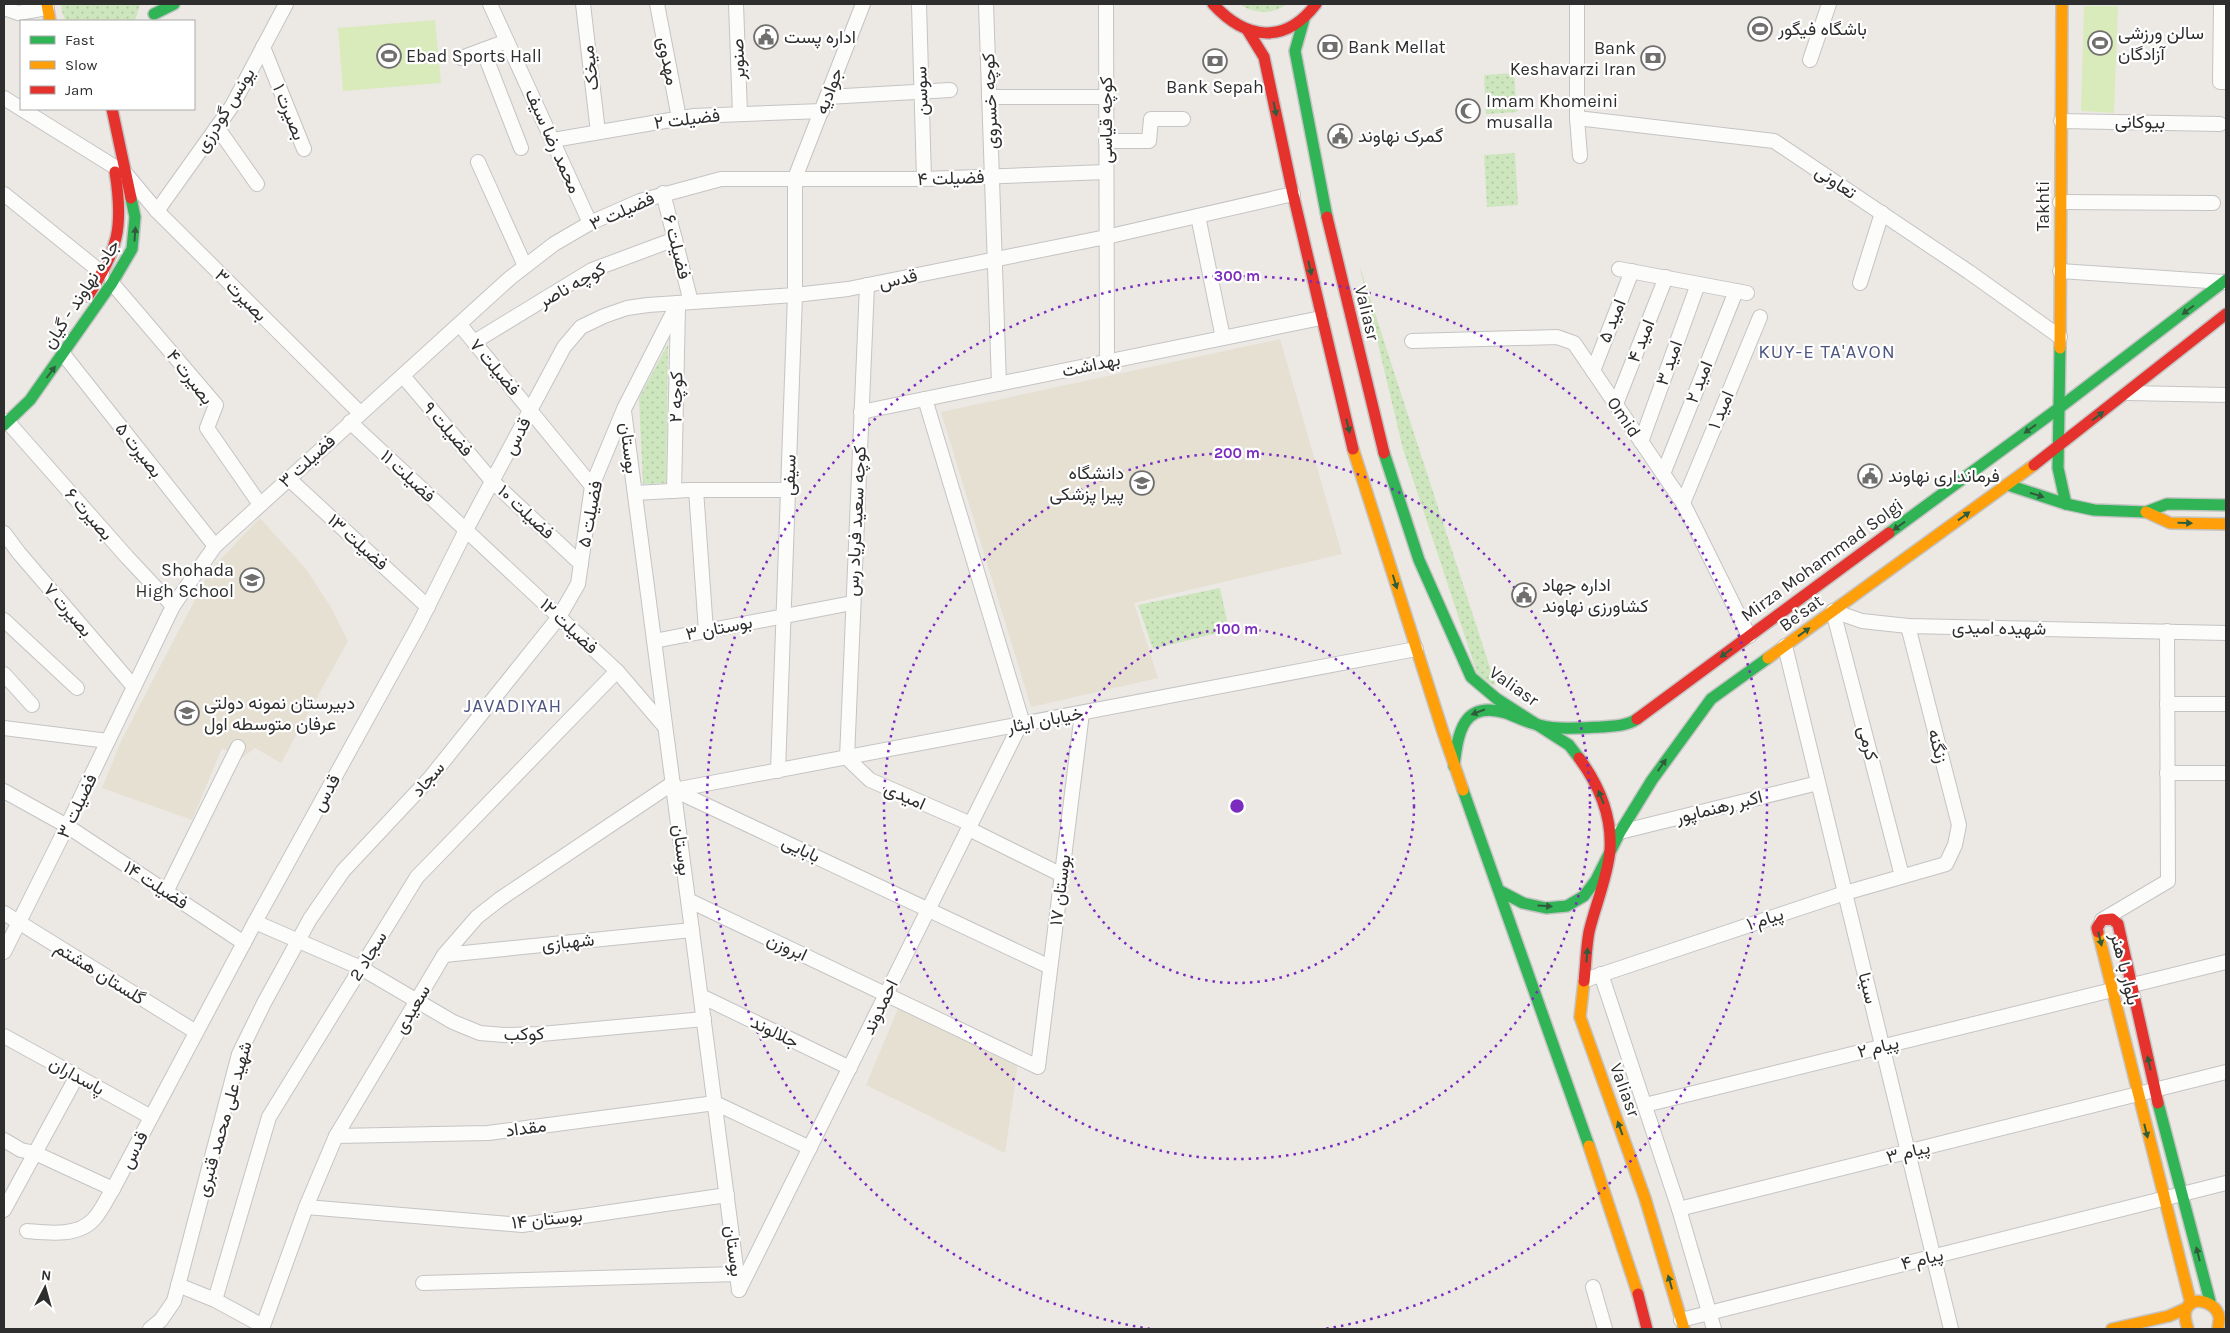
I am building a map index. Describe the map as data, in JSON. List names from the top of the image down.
{
  "streets": {
    "main road": [
      "Takhti",
      "جاده نهاوند - گیان",
      "Valiasr",
      "Mirza Mohammad Solgi",
      "Be'sat",
      "بلوار با هنر"
    ],
    "street": [
      "صنوبر",
      "مهدوی",
      "میخک",
      "جوادیه",
      "سوسن",
      "کوچه خسروی",
      "یونس گودرزی",
      "بصیرت ۱",
      "فضیلت ۲",
      "کوچه قیاسی",
      "بیوکانی",
      "محمد رضا سیف",
      "فضیلت ۴",
      "تعاونی",
      "فضیلت ۳",
      "فضیلت ۶",
      "قدس",
      "کوچه ناصر",
      "بصیرت ۳",
      "امید ۵",
      "امید ۴",
      "امید ۳",
      "بهداشت",
      "فضیلت ۷",
      "بصیرت ۴",
      "امید ۲",
      "کوچه ۲",
      "امید ۱",
      "Omid",
      "فضیلت ۹",
      "بوستان",
      "بصیرت ۵",
      "سیفی",
      "فضیلت ۱۱",
      "فضیلت ۱۰",
      "بصیرت ۶",
      "فضیلت ۵",
      "کوچه سعید فریاد رس",
      "فضیلت ۱۳",
      "بصیرت ۷",
      "فضیلت ۱۲",
      "بوستان ۳",
      "شهیده امیدی",
      "خیابان ایثار",
      "کرمی",
      "زنگنه",
      "سجاد",
      "امیدی",
      "اکبر رهنماپور",
      "بابایی",
      "فضیلت ۱۴",
      "بوستان ۱۷",
      "پیام ۱",
      "شهبازی",
      "ابروزن",
      "سجاد 2",
      "گلستان هشتم",
      "سینا",
      "احمدوند",
      "سعیدی",
      "جلالوند",
      "کوکب",
      "پیام ۲",
      "پاسداران",
      "شهید علی محمد قنبری",
      "مقداد",
      "پیام ۳",
      "بوستان ۱۴",
      "پیام ۴"
    ]
  },
  "crossings": [
    ["صنوبر", "فضیلت ۲"],
    ["مهدوی", "فضیلت ۲"],
    ["میخک", "فضیلت ۲"],
    ["جوادیه", "فضیلت ۲"],
    ["جوادیه", "فضیلت ۴"],
    ["جوادیه", "فضیلت ۳"],
    ["جوادیه", "سیفی"],
    ["سوسن", "فضیلت ۴"],
    ["کوچه خسروی", "فضیلت ۴"],
    ["کوچه خسروی", "قدس"],
    ["کوچه خسروی", "بهداشت"],
    ["یونس گودرزی", "بصیرت ۱"],
    ["یونس گودرزی", "بصیرت ۳"],
    ["فضیلت ۲", "محمد رضا سیف"],
    ["کوچه قیاسی", "فضیلت ۴"],
    ["کوچه قیاسی", "قدس"],
    ["کوچه قیاسی", "بهداشت"],
    ["بیوکانی", "Takhti"],
    ["محمد رضا سیف", "فضیلت ۳"],
    ["فضیلت ۴", "فضیلت ۳"],
    ["فضیلت ۴", "سیفی"],
    ["تعاونی", "Takhti"],
    ["Takhti", "Mirza Mohammad Solgi"],
    ["Takhti", "Be'sat"],
    ["فضیلت ۳", "فضیلت ۶"],
    ["فضیلت ۳", "بصیرت ۳"],
    ["فضیلت ۳", "فضیلت ۷"],
    ["فضیلت ۳", "بصیرت ۴"],
    ["فضیلت ۳", "فضیلت ۹"],
    ["فضیلت ۳", "بصیرت ۵"],
    ["فضیلت ۳", "سیفی"],
    ["فضیلت ۳", "فضیلت ۱۱"],
    ["فضیلت ۳", "بصیرت ۶"],
    ["فضیلت ۳", "فضیلت ۱۳"],
    ["فضیلت ۳", "بصیرت ۷"],
    ["فضیلت ۳", "فضیلت ۱۴"],
    ["فضیلت ۳", "گلستان هشتم"],
    ["فضیلت ۶", "قدس"],
    ["فضیلت ۶", "کوچه ناصر"],
    ["فضیلت ۶", "کوچه ۲"],
    ["فضیلت ۶", "فضیلت ۵"],
    ["قدس", "Valiasr"],
    ["قدس", "فضیلت ۷"],
    ["قدس", "کوچه ۲"],
    ["قدس", "فضیلت ۹"],
    ["قدس", "سیفی"],
    ["قدس", "فضیلت ۱۱"],
    ["قدس", "فضیلت ۱۰"],
    ["قدس", "فضیلت ۵"],
    ["قدس", "کوچه سعید فریاد رس"],
    ["قدس", "فضیلت ۱۳"],
    ["قدس", "فضیلت ۱۲"],
    ["قدس", "فضیلت ۱۴"],
    ["قدس", "گلستان هشتم"],
    ["قدس", "کوکب"],
    ["قدس", "پاسداران"],
    ["کوچه ناصر", "فضیلت ۷"],
    ["جاده نهاوند - گیان", "بصیرت ۳"],
    ["جاده نهاوند - گیان", "بصیرت ۴"],
    ["جاده نهاوند - گیان", "بصیرت ۵"],
    ["جاده نهاوند - گیان", "بصیرت ۶"],
    ["بصیرت ۳", "فضیلت ۱۱"],
    ["Valiasr", "بهداشت"],
    ["Valiasr", "Mirza Mohammad Solgi"],
    ["Valiasr", "Be'sat"],
    ["Valiasr", "خیابان ایثار"],
    ["Valiasr", "پیام ۱"],
    ["Valiasr", "پیام ۴"],
    ["امید ۵", "امید ۴"],
    ["امید ۵", "Omid"],
    ["امید ۴", "Omid"],
    ["امید ۳", "امید ۲"],
    ["امید ۳", "Omid"],
    ["بهداشت", "کوچه سعید فریاد رس"],
    ["فضیلت ۷", "فضیلت ۵"],
    ["امید ۲", "Omid"],
    ["کوچه ۲", "فضیلت ۵"],
    ["امید ۱", "Omid"],
    ["Omid", "Mirza Mohammad Solgi"],
    ["فضیلت ۹", "فضیلت ۱۰"],
    ["بوستان", "فضیلت ۵"],
    ["بوستان", "فضیلت ۱۲"],
    ["بوستان", "بوستان ۳"],
    ["بوستان", "خیابان ایثار"],
    ["بوستان", "بابایی"],
    ["بوستان", "شهبازی"],
    ["بوستان", "ابروزن"],
    ["بوستان", "احمدوند"],
    ["بوستان", "سعیدی"],
    ["بوستان", "جلالوند"],
    ["بوستان", "کوکب"],
    ["بوستان", "مقداد"],
    ["بوستان", "بوستان ۱۴"],
    ["سیفی", "بوستان ۳"],
    ["سیفی", "خیابان ایثار"],
    ["فضیلت ۱۱", "فضیلت ۱۲"],
    ["فضیلت ۱۰", "فضیلت ۵"],
    ["فضیلت ۵", "فضیلت ۱۲"],
    ["فضیلت ۵", "سجاد"],
    ["کوچه سعید فریاد رس", "بوستان ۳"],
    ["کوچه سعید فریاد رس", "خیابان ایثار"],
    ["کوچه سعید فریاد رس", "امیدی"],
    ["Mirza Mohammad Solgi", "Be'sat"],
    ["Be'sat", "شهیده امیدی"],
    ["Be'sat", "کرمی"],
    ["Be'sat", "اکبر رهنماپور"],
    ["Be'sat", "سینا"],
    ["فضیلت ۱۲", "سجاد"],
    ["فضیلت ۱۲", "سجاد 2"],
    ["شهیده امیدی", "کرمی"],
    ["شهیده امیدی", "زنگنه"],
    ["خیابان ایثار", "امیدی"],
    ["خیابان ایثار", "بابایی"],
    ["خیابان ایثار", "بوستان ۱۷"],
    ["خیابان ایثار", "احمدوند"],
    ["خیابان ایثار", "سعیدی"],
    ["کرمی", "پیام ۱"],
    ["زنگنه", "پیام ۱"],
    ["سجاد", "کوکب"],
    ["سجاد", "شهید علی محمد قنبری"],
    ["امیدی", "بوستان ۱۷"],
    ["امیدی", "احمدوند"],
    ["اکبر رهنماپور", "سینا"],
    ["بابایی", "بوستان ۱۷"],
    ["بابایی", "احمدوند"],
    ["بابایی", "سعیدی"],
    ["بوستان ۱۷", "ابروزن"],
    ["پیام ۱", "سینا"],
    ["شهبازی", "سعیدی"],
    ["ابروزن", "احمدوند"],
    ["سجاد 2", "سعیدی"],
    ["سجاد 2", "کوکب"],
    ["بلوار با هنر", "پیام ۲"],
    ["بلوار با هنر", "پیام ۳"],
    ["بلوار با هنر", "پیام ۴"],
    ["سینا", "پیام ۲"],
    ["سینا", "پیام ۳"],
    ["سینا", "پیام ۴"],
    ["احمدوند", "جلالوند"],
    ["سعیدی", "کوکب"],
    ["سعیدی", "مقداد"],
    ["سعیدی", "بوستان ۱۴"],
    ["کوکب", "شهید علی محمد قنبری"]
  ],
  "one_way": ["Mirza Mohammad Solgi", "Be'sat"],
  "districts": ["KUY-E TA'AVON", "JAVADIYAH"],
  "places": {
    "sports": ["باشگاه فیگور", "سالن ورزشی آزادگان", "Ebad Sports Hall"],
    "public building": [
      "اداره پست",
      "گمرک نهاوند",
      "فرمانداری نهاوند",
      "اداره جهاد کشاورزی نهاوند"
    ],
    "bank": ["Bank Mellat", "Bank Keshavarzi Iran", "Bank Sepah"],
    "mosque": ["Imam Khomeini musalla"],
    "school or university": ["دانشگاه پیرا پزشکی", "Shohada High School", "دبیرستان نمونه دولتی عرفان متوسطه اول"]
  },
  "legend": ["Fast", "Slow", "Jam"],
  "north": "top",
  "rings": ["300 m", "200 m", "100 m"]
}
